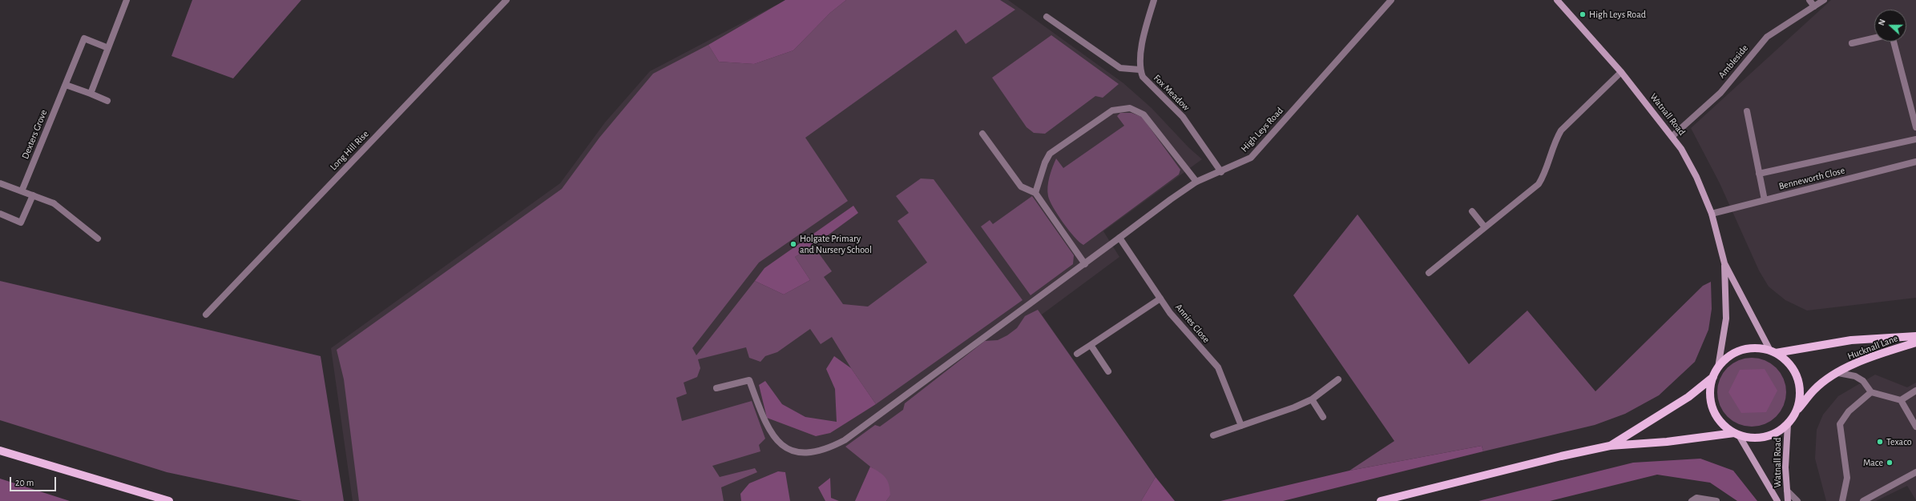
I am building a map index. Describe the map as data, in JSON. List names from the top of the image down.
{
  "streets": {
    "main road": ["Watnall Road", "Hucknall Lane"],
    "street": [
      "Ambleside",
      "Fox Meadow",
      "High Leys Road",
      "Dexters Grove",
      "Long Hill Rise",
      "Benneworth Close",
      "Annies Close"
    ]
  },
  "crossings": [
    ["Ambleside", "Watnall Road"],
    ["Fox Meadow", "High Leys Road"],
    ["Watnall Road", "Benneworth Close"],
    ["Watnall Road", "Hucknall Lane"],
    ["High Leys Road", "Annies Close"]
  ],
  "places": [
    "High Leys Road",
    "Holgate Primary and Nursery School",
    "Texaco",
    "Mace"
  ],
  "scale_bar": "20 m",
  "north": "left"
}
